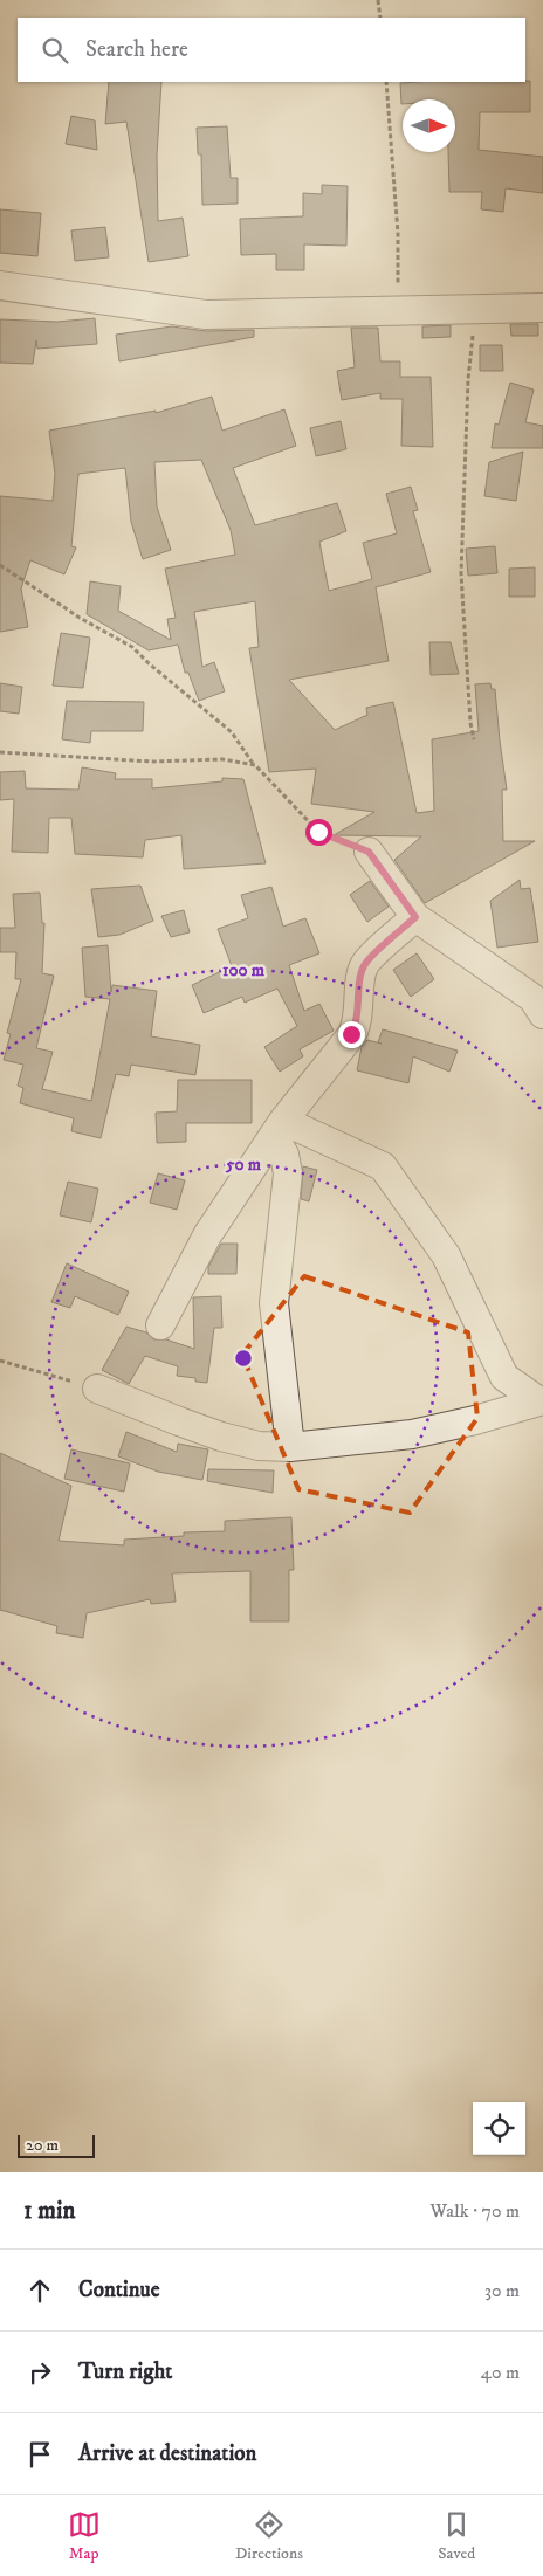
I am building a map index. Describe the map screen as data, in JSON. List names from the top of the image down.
{
  "scale_bar": "20 m",
  "north": "right",
  "page": {
    "search": "Search here",
    "scale": "20 m",
    "heading": ["1 min", "Walk · 70 m"],
    "list": [
      ["Continue", "30 m"],
      ["Turn right", "40 m"],
      "Arrive at destination"
    ],
    "nav": ["Map", "Directions", "Saved"]
  },
  "rings": ["100 m", "50 m"]
}
